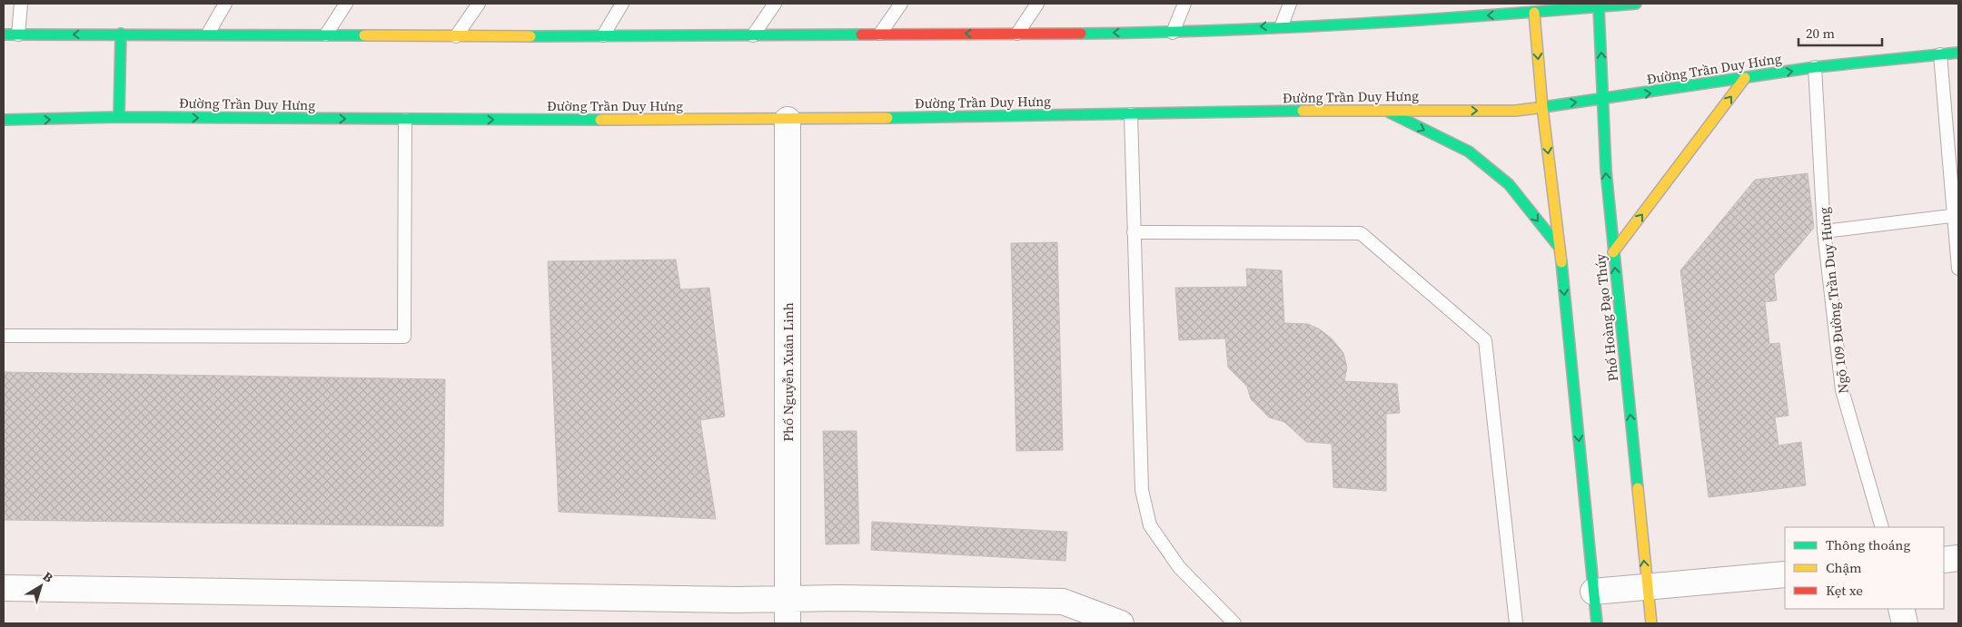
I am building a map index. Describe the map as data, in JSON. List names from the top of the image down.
{
  "streets": {
    "main road": ["Đường Trần Duy Hưng", "Phố Hoàng Đạo Thúy"],
    "street": ["Phố Nguyễn Xuân Linh"],
    "lane": ["Ngõ 109 Đường Trần Duy Hưng"]
  },
  "crossings": [
    ["Đường Trần Duy Hưng", "Ngõ 109 Đường Trần Duy Hưng"],
    ["Đường Trần Duy Hưng", "Phố Hoàng Đạo Thúy"],
    ["Đường Trần Duy Hưng", "Phố Nguyễn Xuân Linh"]
  ],
  "legend": ["Thông thoáng", "Chậm", "Kẹt xe"],
  "scale_bar": "20 m",
  "north": "top right"
}
